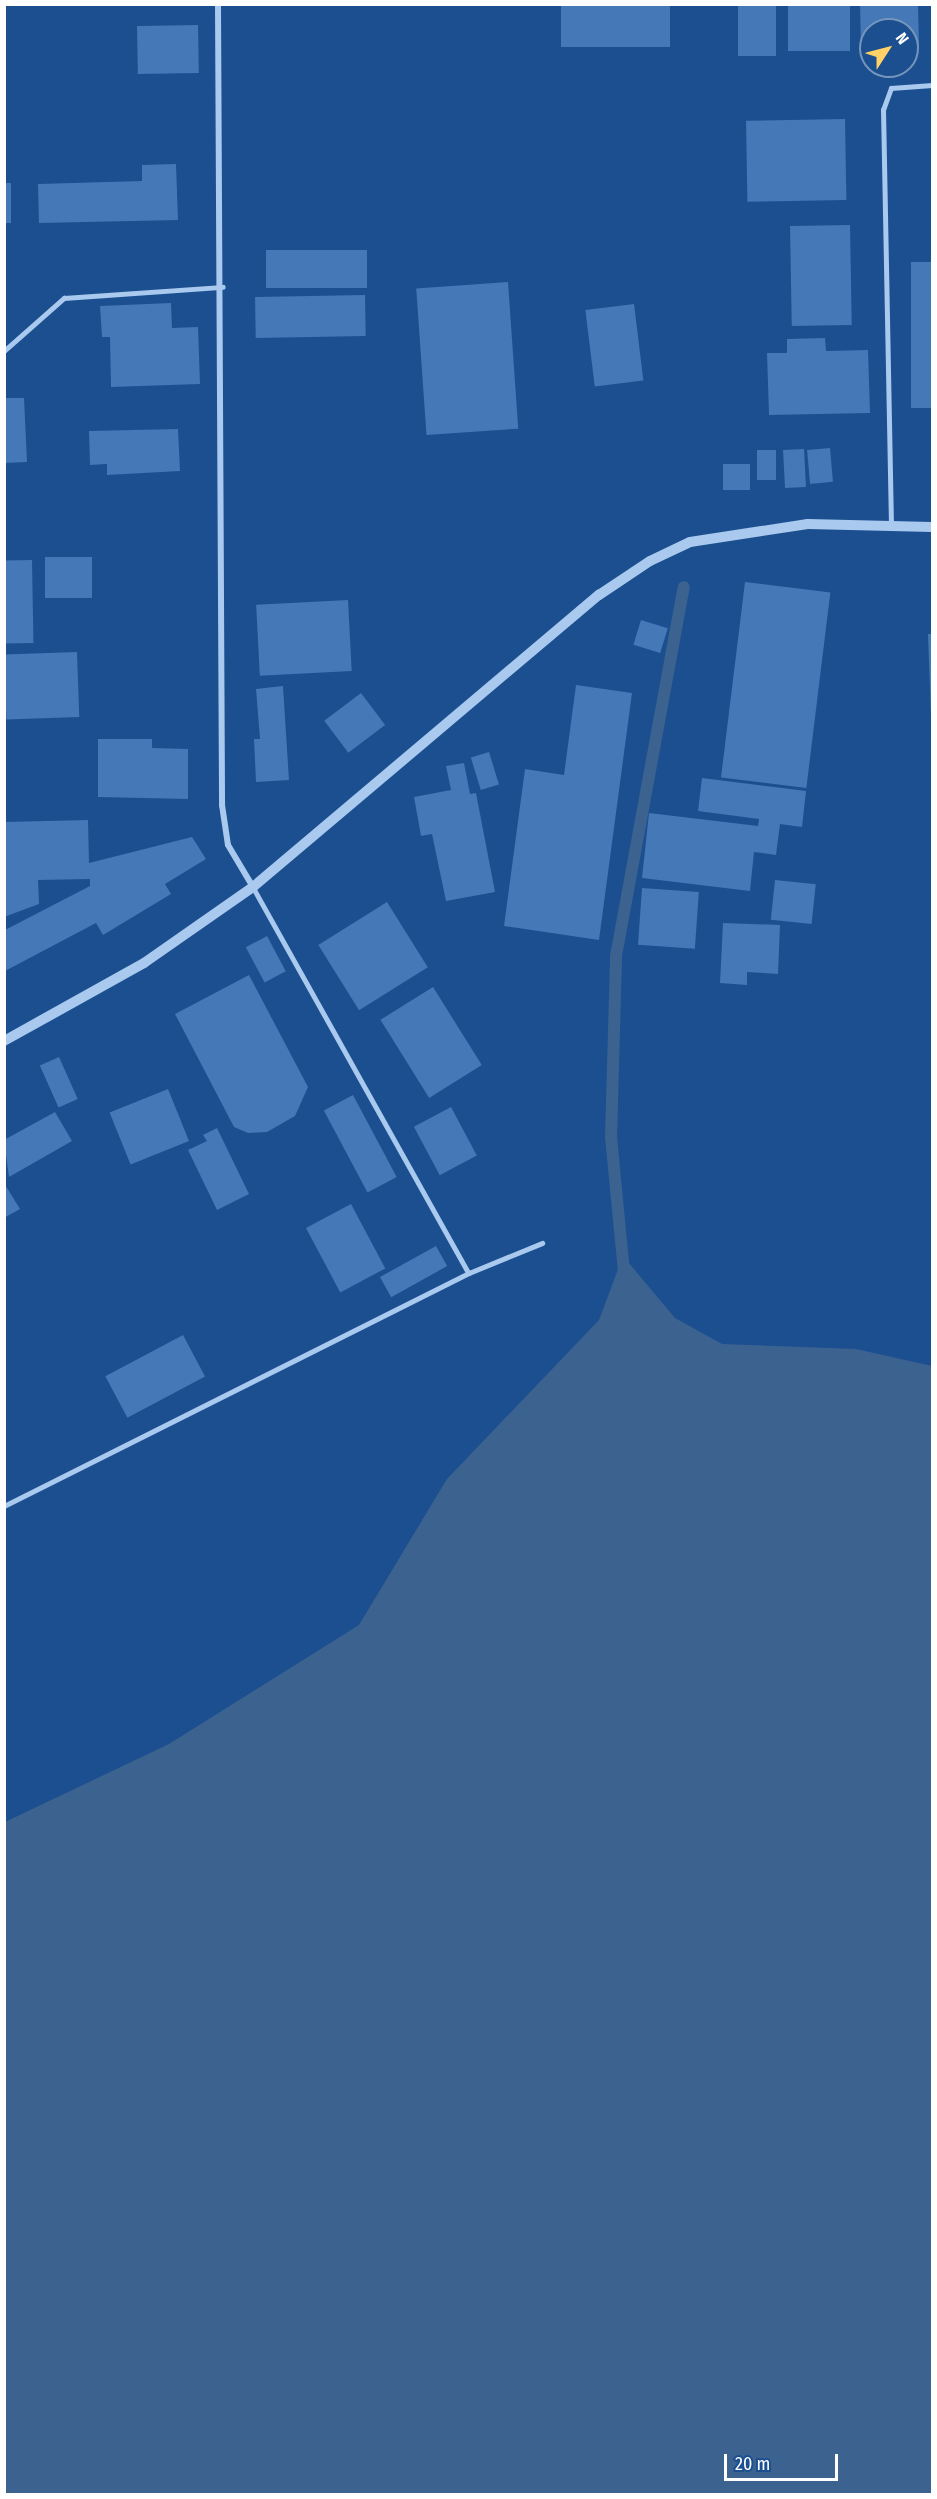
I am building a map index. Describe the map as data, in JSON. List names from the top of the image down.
{
  "scale_bar": "20 m",
  "north": "top right"
}
